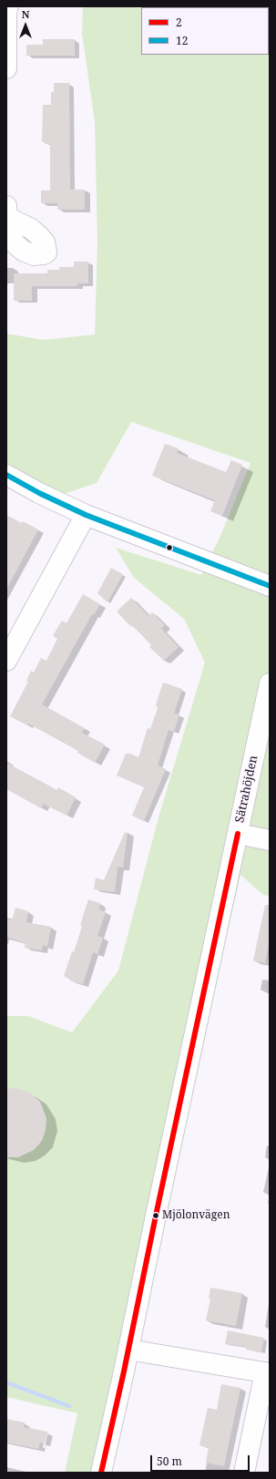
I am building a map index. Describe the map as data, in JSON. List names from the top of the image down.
{
  "streets": {
    "street": ["Sätrahöjden"]
  },
  "places": ["Mjölonvägen"],
  "lines": ["transit line 12", "transit line 2"],
  "legend": ["2", "12"],
  "scale_bar": "50 m",
  "north": "top"
}
